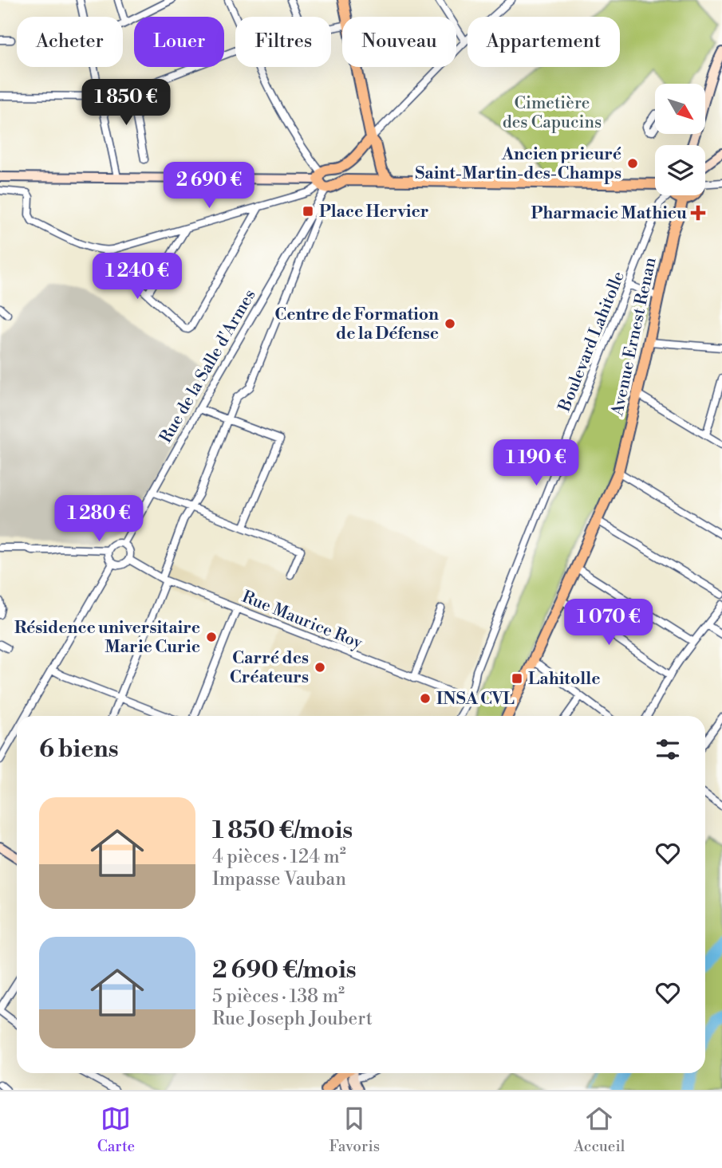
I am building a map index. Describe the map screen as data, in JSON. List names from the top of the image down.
{
  "streets": {
    "main road": ["Avenue Ernest Renan"],
    "street": ["Boulevard Lahitolle", "Rue de la Salle d'Armes", "Rue Maurice Roy"]
  },
  "crossings": [
    ["Boulevard Lahitolle", "Rue Maurice Roy"],
    ["Rue de la Salle d'Armes", "Rue Maurice Roy"]
  ],
  "parks": ["Cimetière des Capucins"],
  "places": {
    "other": [
      "Ancien prieuré Saint-Martin-des-Champs",
      "Centre de Formation de la Défense",
      "Résidence universitaire Marie Curie",
      "Carré des Créateurs",
      "INSA CVL"
    ],
    "transit": ["Place Hervier", "Lahitolle"],
    "health": ["Pharmacie Mathieu"]
  },
  "north": "bottom right",
  "page": {
    "chip": [
      "Acheter",
      "Louer",
      "Filtres",
      "Nouveau",
      "Appartement"
    ],
    "price": [
      "1 850 €",
      "2 690 €",
      "1 240 €",
      "1 190 €",
      "1 280 €",
      "1 070 €"
    ],
    "heading": "6 biens",
    "list": [
      {
        "name": "1 850 €/mois",
        "note": "4 pièces · 124 m² · Impasse Vauban"
      },
      {
        "name": "2 690 €/mois",
        "note": "5 pièces · 138 m² · Rue Joseph Joubert"
      }
    ],
    "tabs": ["Carte", "Favoris", "Accueil"]
  }
}
